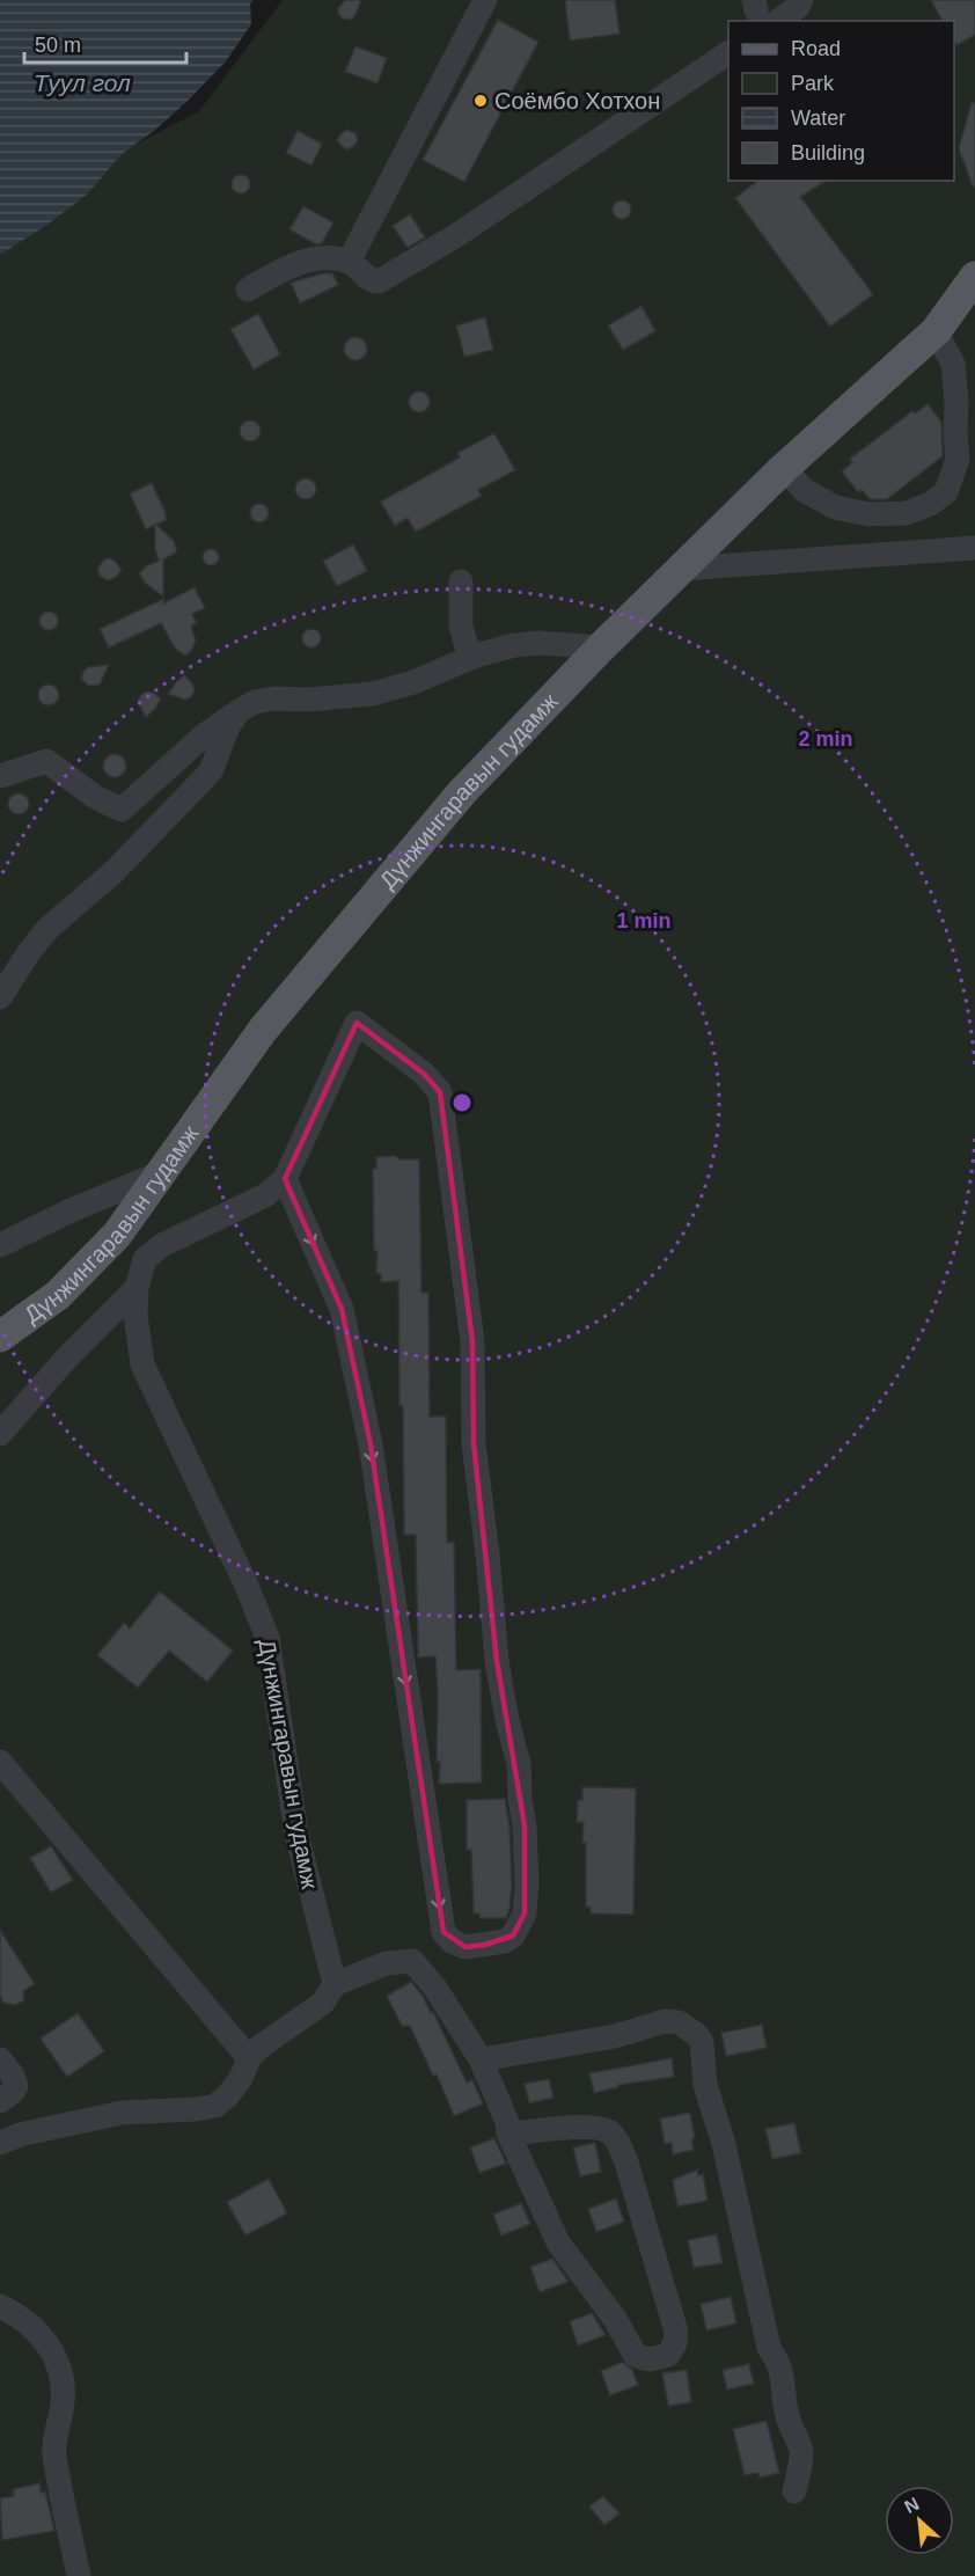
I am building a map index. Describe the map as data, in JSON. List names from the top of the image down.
{
  "streets": {
    "main road": ["Дүнжингаравын гудамж"]
  },
  "water": ["Туул гол"],
  "places": ["Соёмбо Хотхон"],
  "legend": [
    "Road",
    "Park",
    "Water",
    "Building"
  ],
  "scale_bar": "50 m",
  "north": "top left",
  "rings": ["2 min", "1 min"]
}
